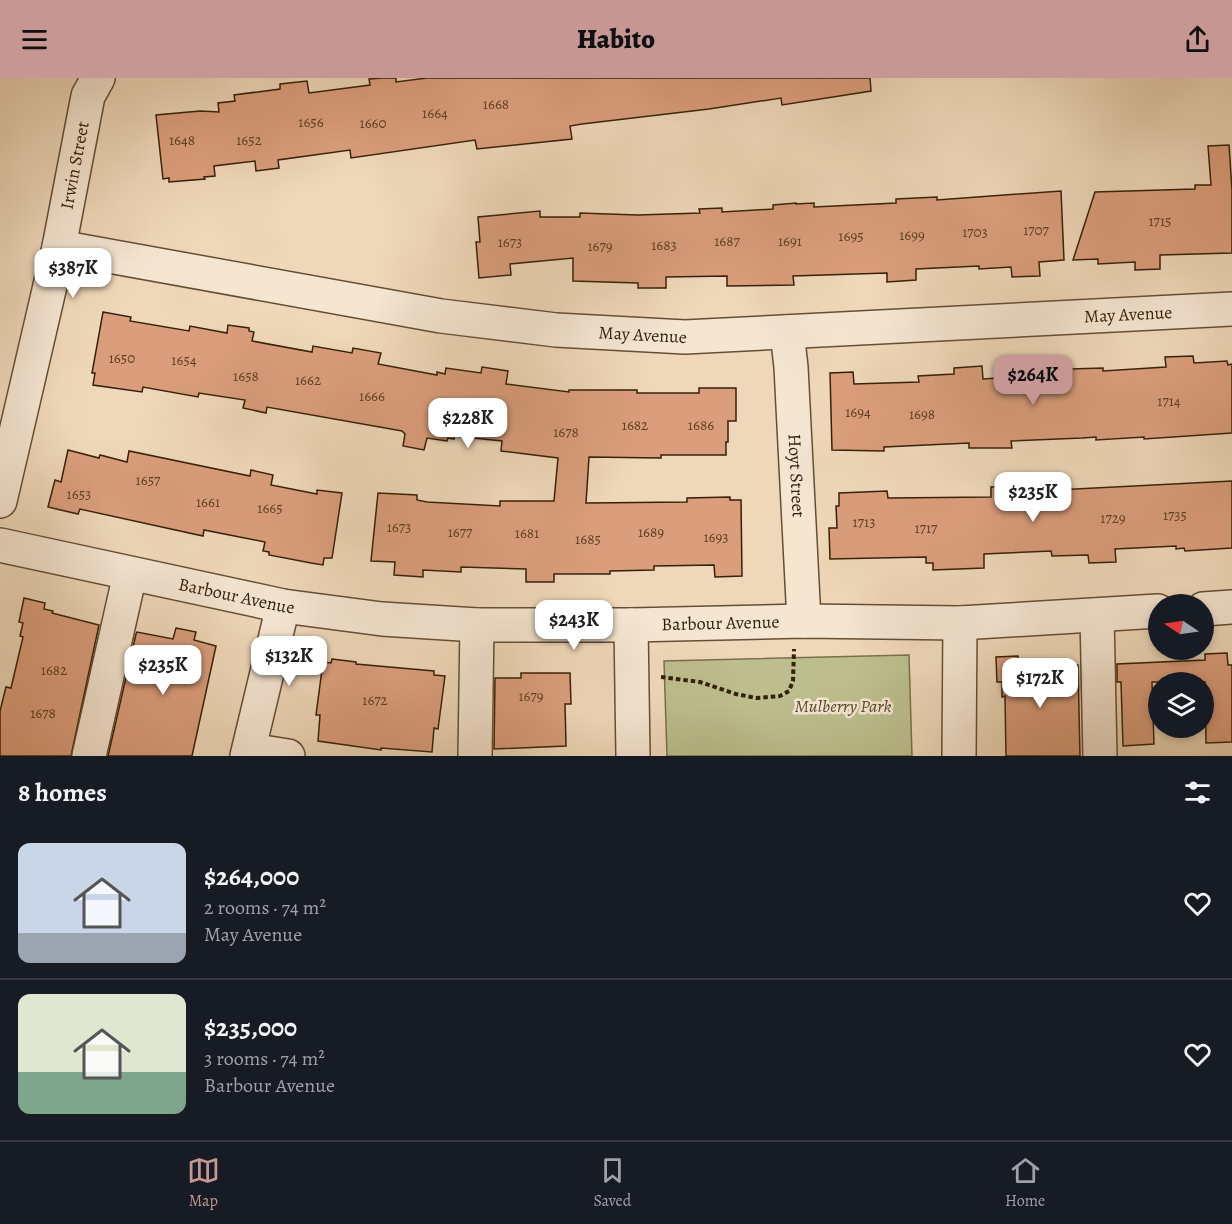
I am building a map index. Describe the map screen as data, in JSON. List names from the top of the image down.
{
  "streets": {
    "street": [
      "Irwin Street",
      "May Avenue",
      "Hoyt Street",
      "Barbour Avenue"
    ]
  },
  "crossings": [
    ["Irwin Street", "May Avenue"],
    ["May Avenue", "Hoyt Street"],
    ["Hoyt Street", "Barbour Avenue"]
  ],
  "parks": ["Mulberry Park"],
  "house_numbers": [
    "1668",
    "1664",
    "1656",
    "1660",
    "1648",
    "1652",
    "1715",
    "1707",
    "1703",
    "1699",
    "1695",
    "1687",
    "1691",
    "1673",
    "1683",
    "1679",
    "1650",
    "1654",
    "1658",
    "1662",
    "1666",
    "1714",
    "1694",
    "1698",
    "1682",
    "1686",
    "1678",
    "1657",
    "1653",
    "1661",
    "1665",
    "1735",
    "1729",
    "1713",
    "1673",
    "1717",
    "1677",
    "1689",
    "1681",
    "1693",
    "1685",
    "1682",
    "1679",
    "1672",
    "1678"
  ],
  "north": "left",
  "page": {
    "header": "Habito",
    "price": [
      "$387K",
      "$264K",
      "$228K",
      "$235K",
      "$243K",
      "$132K",
      "$235K",
      "$172K"
    ],
    "heading": "8 homes",
    "list": [
      {
        "name": "$264,000",
        "note": "2 rooms · 74 m² · May Avenue"
      },
      {
        "name": "$235,000",
        "note": "3 rooms · 74 m² · Barbour Avenue"
      }
    ],
    "tabs": ["Map", "Saved", "Home"]
  }
}
